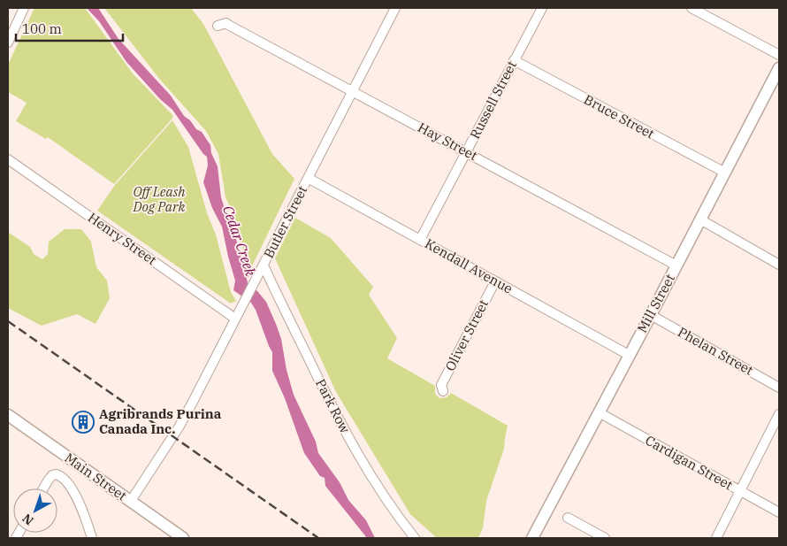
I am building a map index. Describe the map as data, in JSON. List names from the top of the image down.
{
  "streets": {
    "main road": ["Mill Street", "Main Street"],
    "street": [
      "Russell Street",
      "Bruce Street",
      "Hay Street",
      "Butler Street",
      "Henry Street",
      "Kendall Avenue",
      "Oliver Street",
      "Phelan Street",
      "Park Row",
      "Cardigan Street"
    ]
  },
  "crossings": [
    ["Russell Street", "Bruce Street"],
    ["Russell Street", "Hay Street"],
    ["Russell Street", "Kendall Avenue"],
    ["Bruce Street", "Mill Street"],
    ["Hay Street", "Butler Street"],
    ["Hay Street", "Mill Street"],
    ["Butler Street", "Henry Street"],
    ["Butler Street", "Kendall Avenue"],
    ["Butler Street", "Park Row"],
    ["Butler Street", "Main Street"],
    ["Kendall Avenue", "Mill Street"],
    ["Kendall Avenue", "Oliver Street"],
    ["Mill Street", "Phelan Street"],
    ["Mill Street", "Cardigan Street"]
  ],
  "water": ["Cedar Creek"],
  "parks": ["Off Leash Dog Park"],
  "places": {
    "building": ["Agribrands Purina Canada Inc."]
  },
  "scale_bar": "100 m",
  "north": "bottom left"
}
